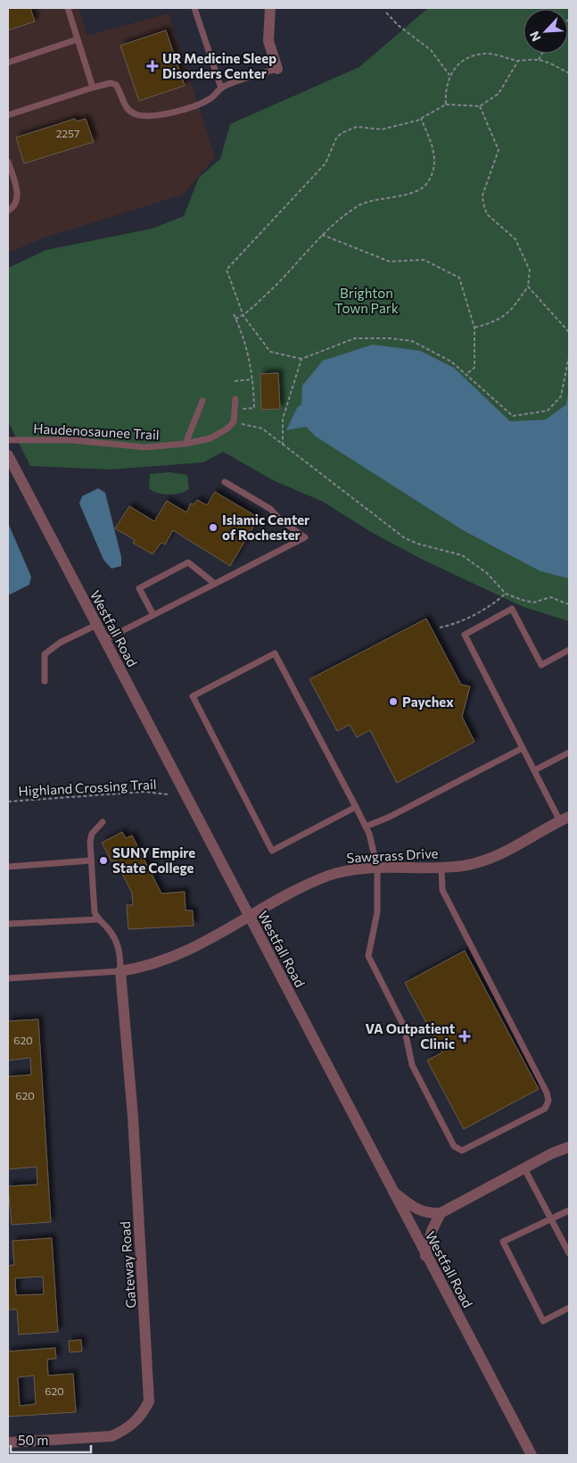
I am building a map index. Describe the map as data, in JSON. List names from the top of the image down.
{
  "streets": {
    "street": ["Westfall Road", "Sawgrass Drive", "Gateway Road"],
    "lane": ["Haudenosaunee Trail"],
    "path": ["Highland Crossing Trail"]
  },
  "crossings": [
    ["Westfall Road", "Sawgrass Drive"],
    ["Sawgrass Drive", "Gateway Road"]
  ],
  "parks": ["Brighton Town Park"],
  "places": {
    "health": ["UR Medicine Sleep Disorders Center", "VA Outpatient Clinic"],
    "other": ["Islamic Center of Rochester", "Paychex", "SUNY Empire State College"]
  },
  "house_numbers": [
    "2257",
    "620",
    "620",
    "620"
  ],
  "scale_bar": "50 m",
  "north": "bottom left"
}
